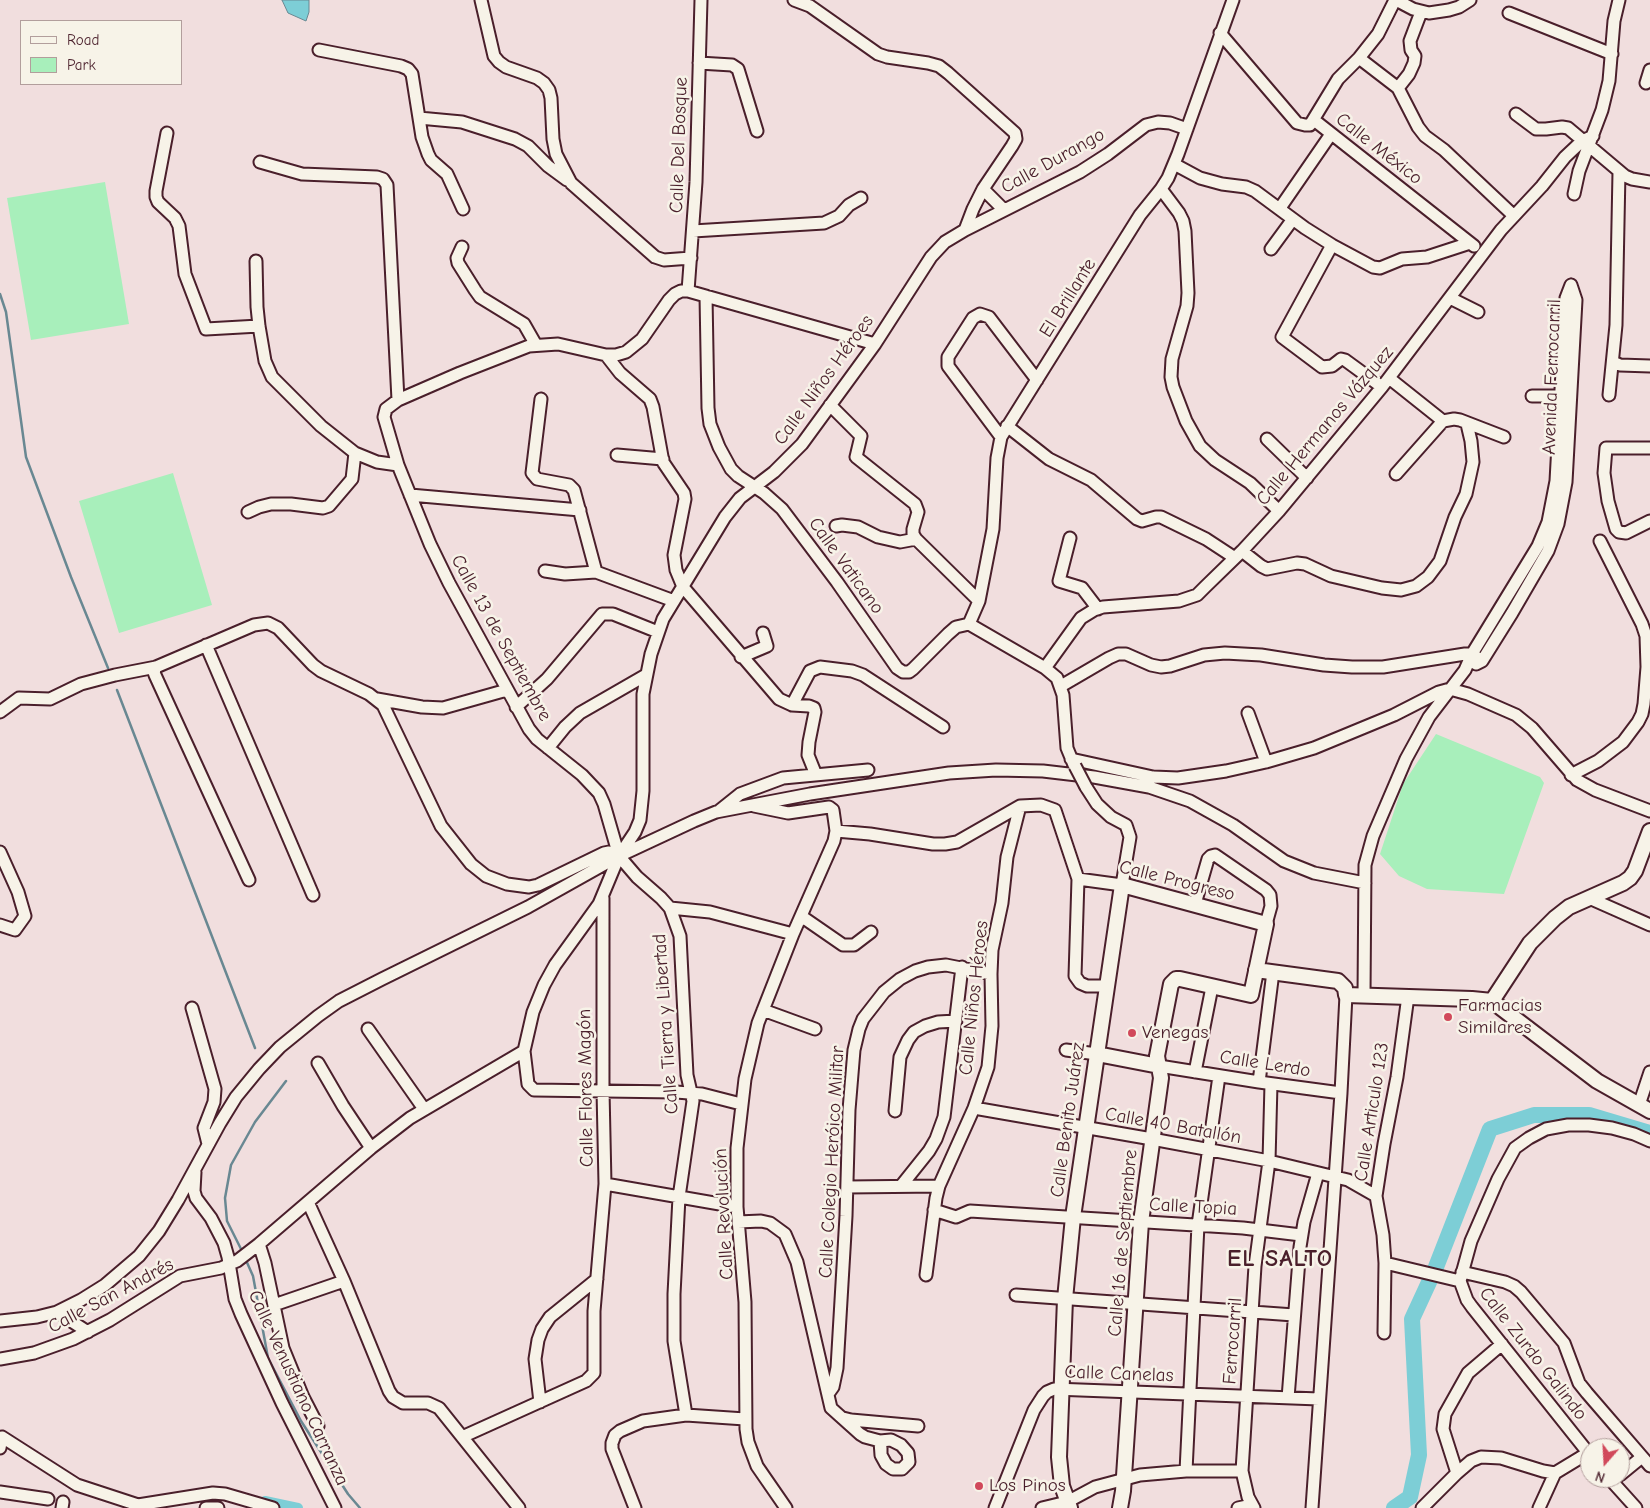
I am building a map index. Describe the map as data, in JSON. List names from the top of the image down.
{
  "streets": {
    "street": [
      "Calle Del Bosque",
      "Calle México",
      "Calle Durango",
      "El Brillante",
      "Avenida Ferrocarril",
      "Calle Niños Héroes",
      "Calle Hermanos Vázquez",
      "Calle Vaticano",
      "Calle 13 de Septiembre",
      "Calle Progreso",
      "Calle Tierra y Libertad",
      "Calle Lerdo",
      "Calle Flores Magón",
      "Calle Articulo 123",
      "Calle Benito Juárez",
      "Calle 40 Batallón",
      "Calle Colegio Heróico Militar",
      "Calle Topia",
      "Calle Revolución",
      "Calle 16 de Septiembre",
      "Calle San Andrés",
      "Ferrocarril",
      "Calle Zurdo Galindo",
      "Calle Canelas",
      "Calle Venustiano Carranza"
    ]
  },
  "crossings": [
    ["Calle México", "El Brillante"],
    ["Calle México", "Calle Hermanos Vázquez"],
    ["Calle Durango", "El Brillante"],
    ["Calle Durango", "Calle Niños Héroes"],
    ["El Brillante", "Calle Vaticano"],
    ["Calle Niños Héroes", "Calle Vaticano"],
    ["Calle Niños Héroes", "Calle 13 de Septiembre"],
    ["Calle Niños Héroes", "Calle 40 Batallón"],
    ["Calle Niños Héroes", "Calle Colegio Heróico Militar"],
    ["Calle Niños Héroes", "Calle Topia"],
    ["Calle Progreso", "Calle Benito Juárez"],
    ["Calle Lerdo", "Calle Benito Juárez"],
    ["Calle Lerdo", "Calle 16 de Septiembre"],
    ["Calle Lerdo", "Ferrocarril"],
    ["Calle Articulo 123", "Calle 40 Batallón"],
    ["Calle Benito Juárez", "Calle 40 Batallón"],
    ["Calle Benito Juárez", "Calle Topia"],
    ["Calle Benito Juárez", "Calle Canelas"],
    ["Calle 40 Batallón", "Calle 16 de Septiembre"],
    ["Calle 40 Batallón", "Ferrocarril"],
    ["Calle Topia", "Calle 16 de Septiembre"],
    ["Calle Topia", "Ferrocarril"],
    ["Calle 16 de Septiembre", "Calle Canelas"],
    ["Calle San Andrés", "Calle Venustiano Carranza"],
    ["Ferrocarril", "Calle Canelas"]
  ],
  "districts": ["EL SALTO"],
  "places": ["Farmacias Similares", "Venegas", "Los Pinos"],
  "legend": ["Road", "Park"],
  "north": "bottom"
}
